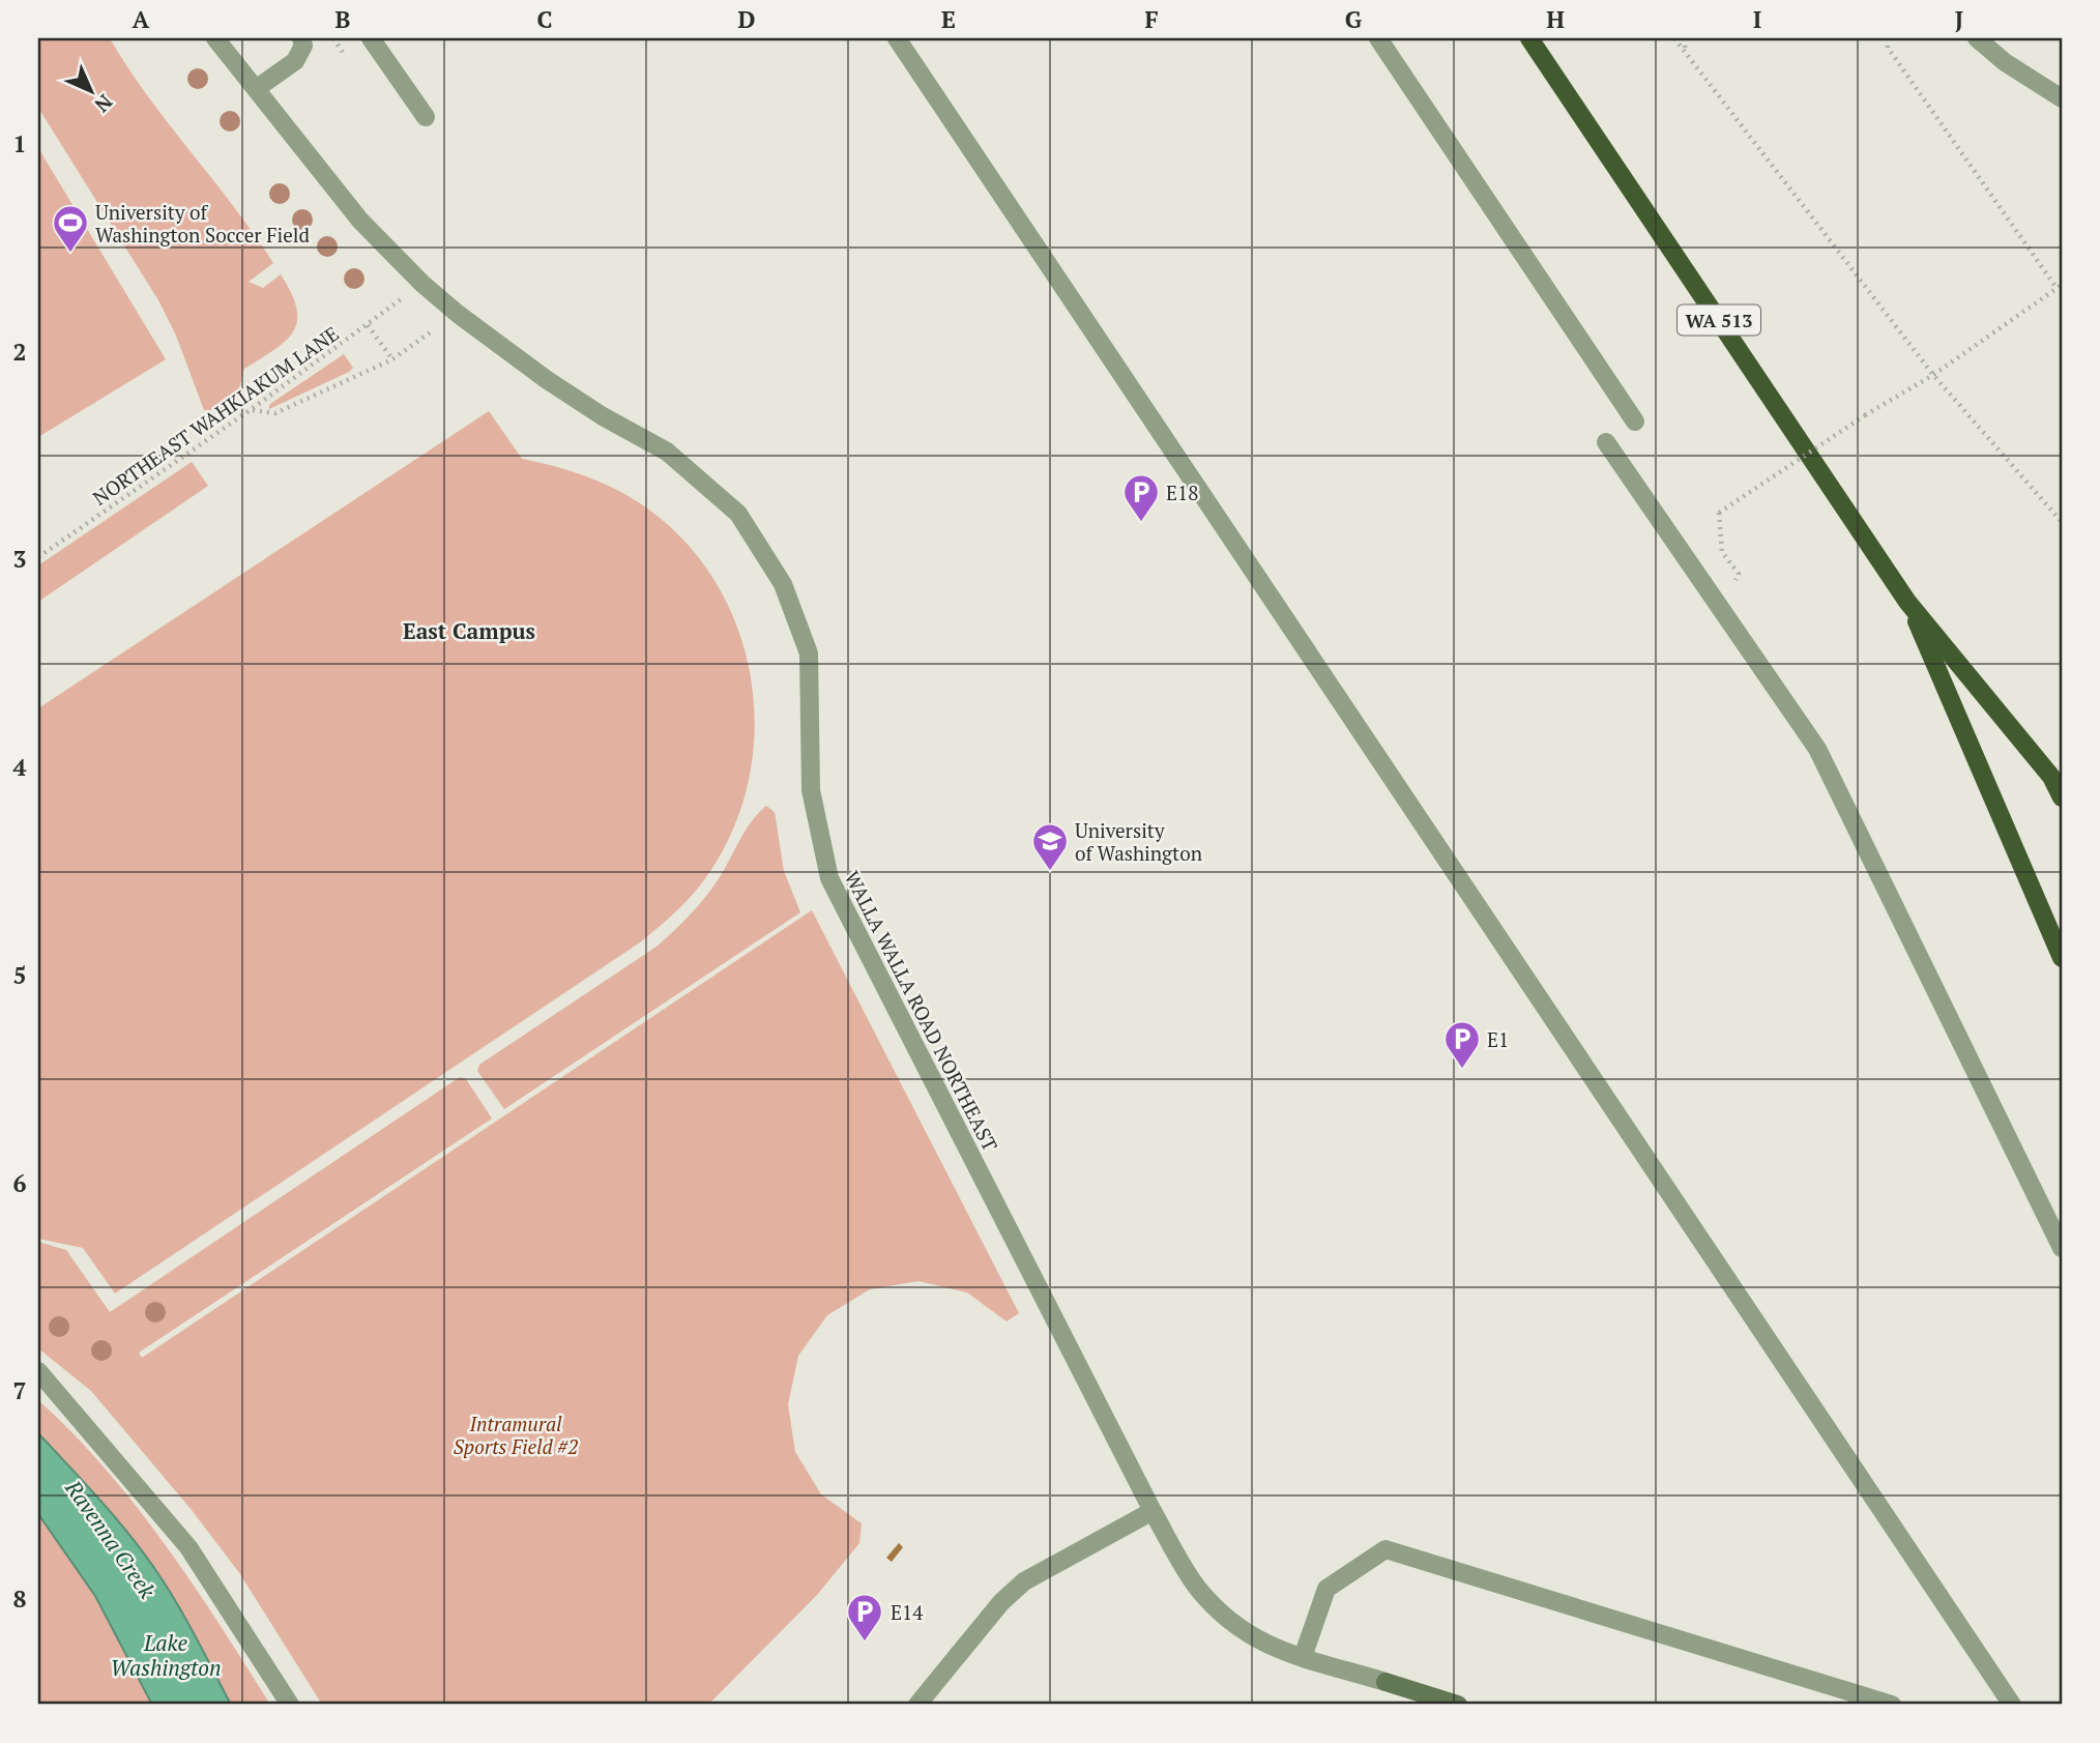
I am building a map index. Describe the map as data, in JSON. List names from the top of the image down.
{
  "streets": {
    "main road": ["WA 513"],
    "street": ["WALLA WALLA ROAD NORTHEAST"],
    "path": ["NORTHEAST WAHKIAKUM LANE"]
  },
  "districts": ["East Campus"],
  "water": ["Ravenna Creek", "Lake Washington"],
  "parks": ["Intramural Sports Field #2"],
  "places": {
    "sports": ["University of Washington Soccer Field"],
    "parking": ["E18", "E1", "E14"],
    "school or university": ["University of Washington"]
  },
  "north": "bottom right",
  "grid": {
    "columns": [
      "A",
      "B",
      "C",
      "D",
      "E",
      "F",
      "G",
      "H",
      "I",
      "J"
    ],
    "rows": [
      "1",
      "2",
      "3",
      "4",
      "5",
      "6",
      "7",
      "8"
    ]
  }
}
